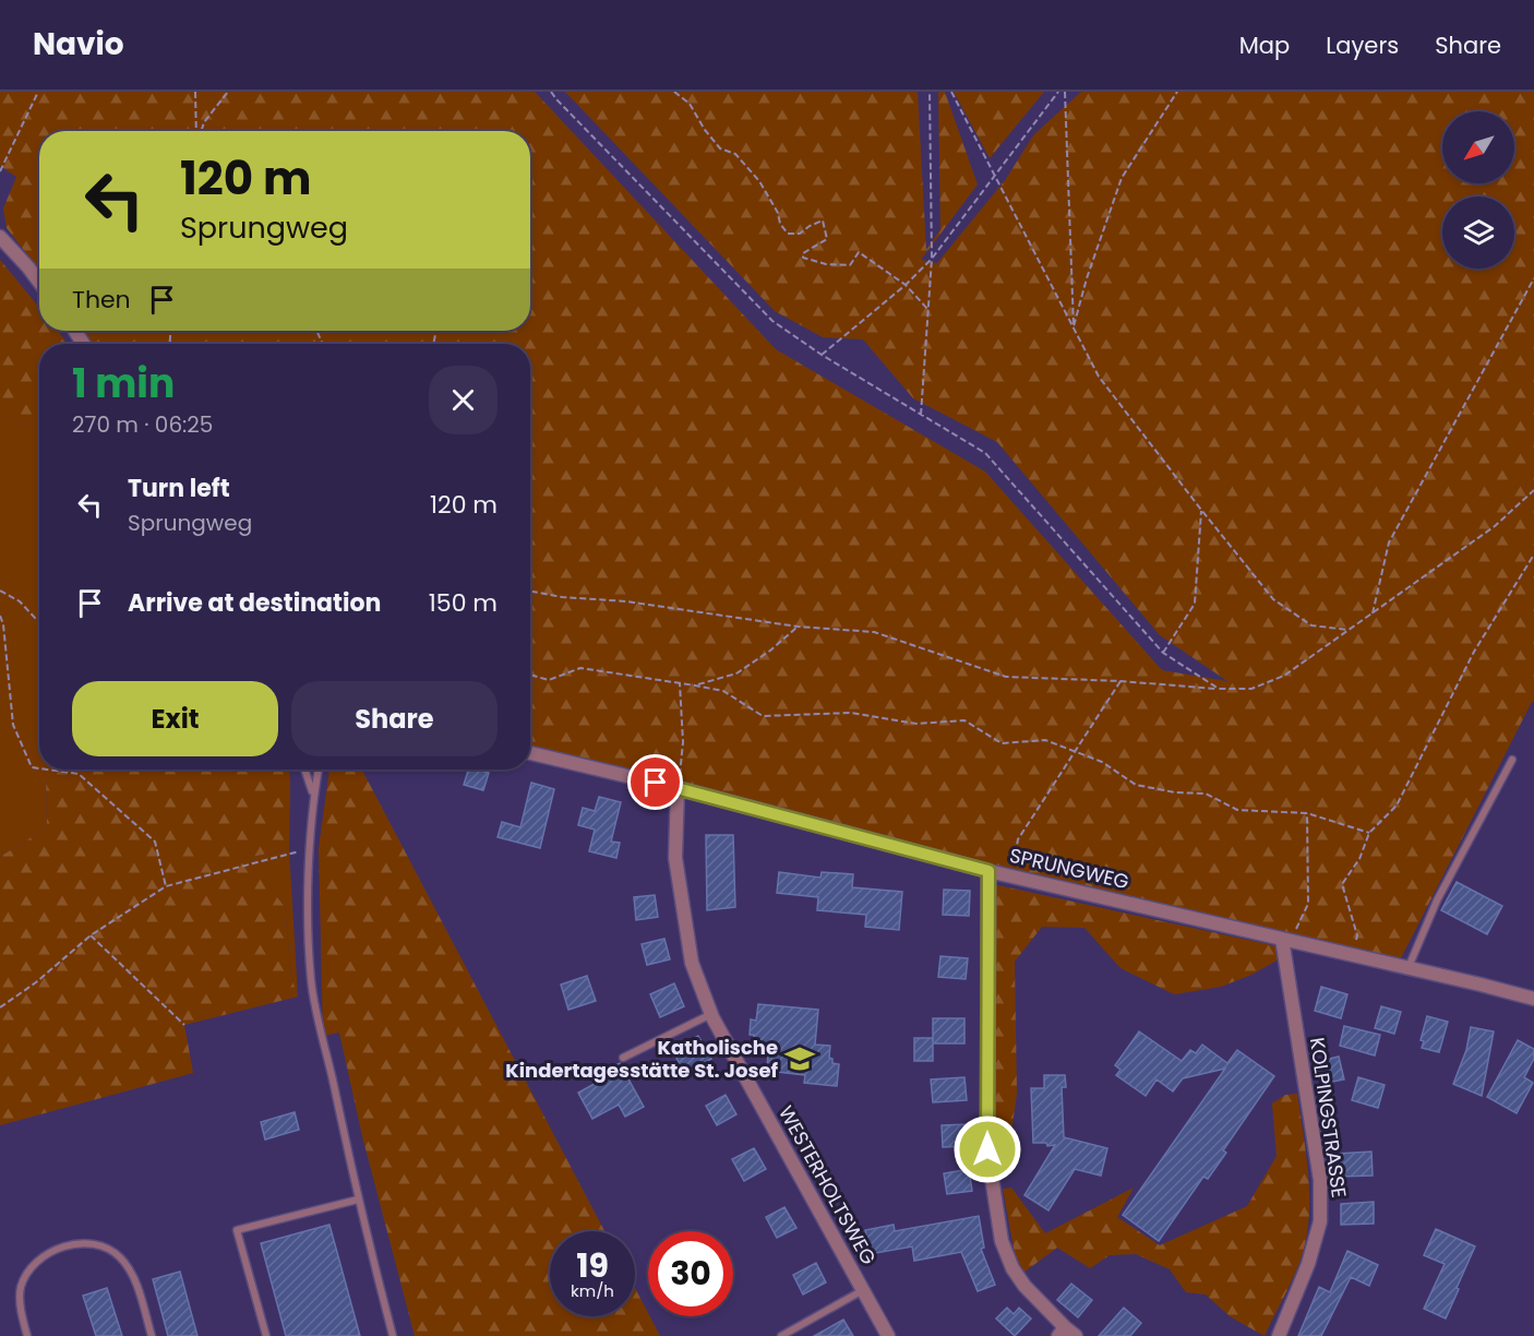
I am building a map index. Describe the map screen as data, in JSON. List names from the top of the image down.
{
  "streets": {
    "street": ["SPRUNGWEG", "KOLPINGSTRASSE", "WESTERHOLTSWEG"]
  },
  "crossings": [
    ["SPRUNGWEG", "KOLPINGSTRASSE"],
    ["SPRUNGWEG", "WESTERHOLTSWEG"]
  ],
  "places": {
    "school or university": ["Katholische Kindertagesstätte St. Josef"]
  },
  "north": "bottom left",
  "page": {
    "header": "Navio",
    "nav": ["Map", "Layers", "Share"],
    "turn": ["120 m", "Sprungweg"],
    "then": "Then",
    "heading": ["1 min", "270 m · 06:25"],
    "list": [
      {
        "name": "Turn left",
        "note": "Sprungweg",
        "value": "120 m"
      },
      {
        "name": "Arrive at destination",
        "value": "150 m"
      }
    ],
    "buttons": ["Exit", "Share"],
    "speed": "19 km/h",
    "limit": "30"
  }
}
